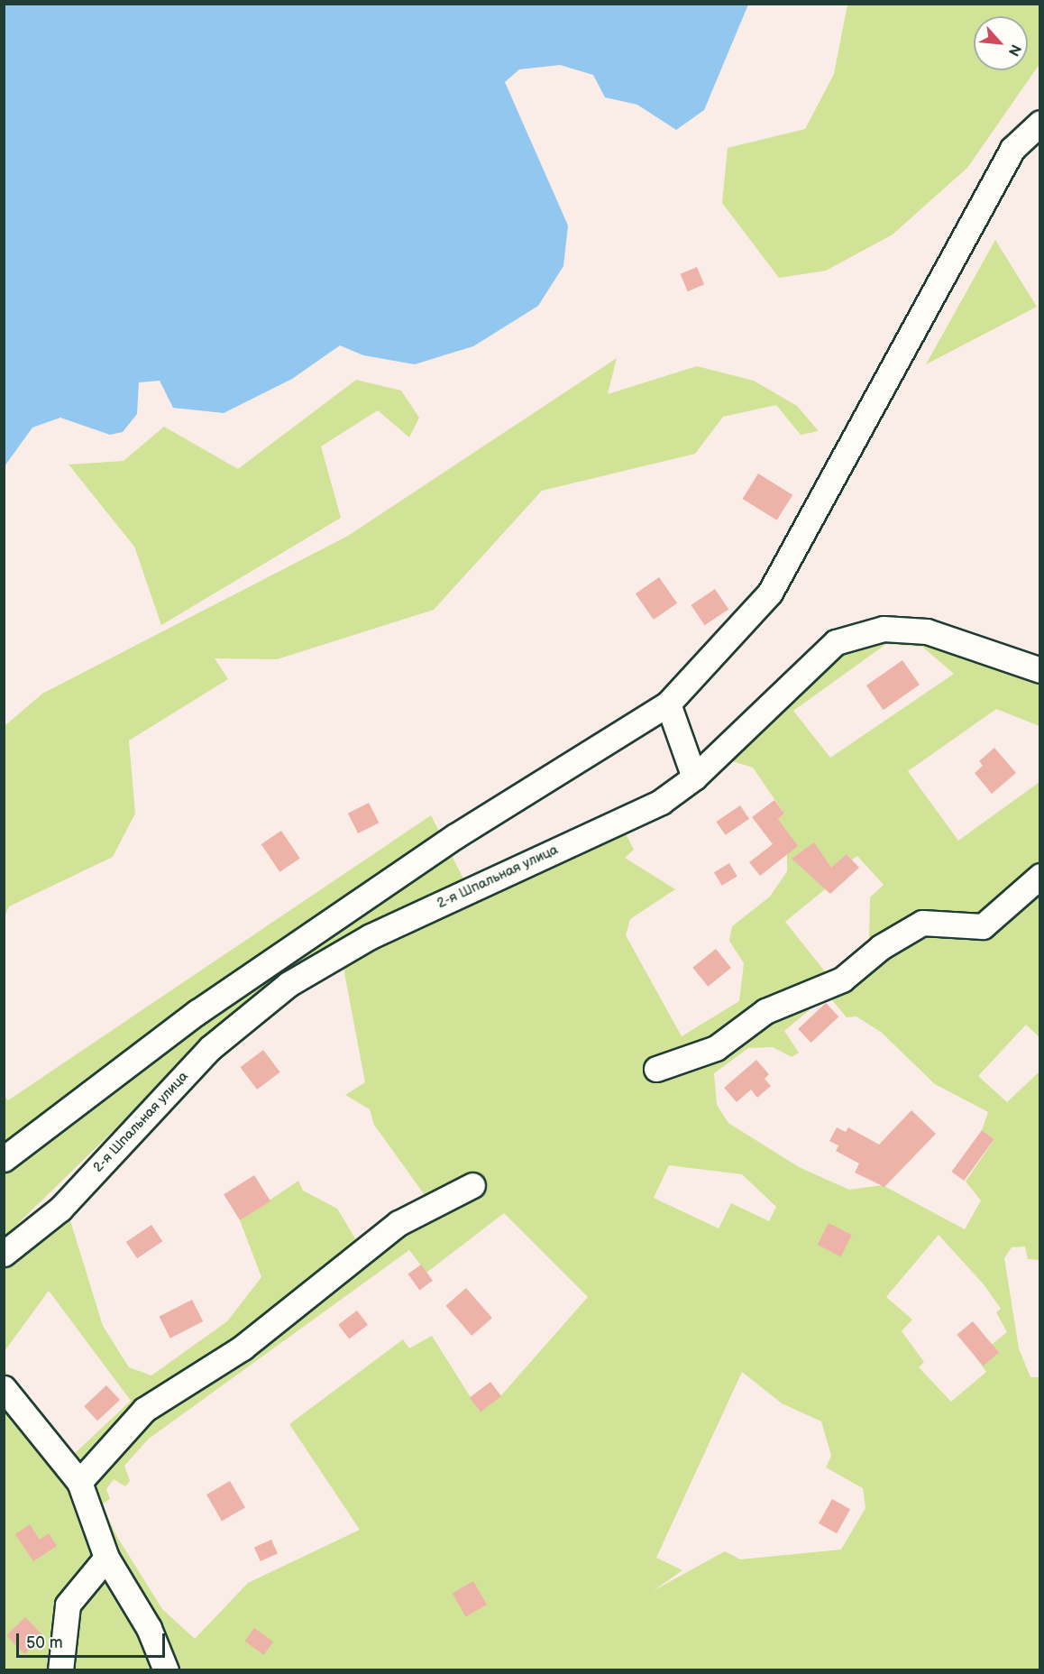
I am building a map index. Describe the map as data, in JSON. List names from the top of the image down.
{
  "streets": {
    "street": ["2-я Шпальная улица"]
  },
  "scale_bar": "50 m",
  "north": "bottom right"
}
